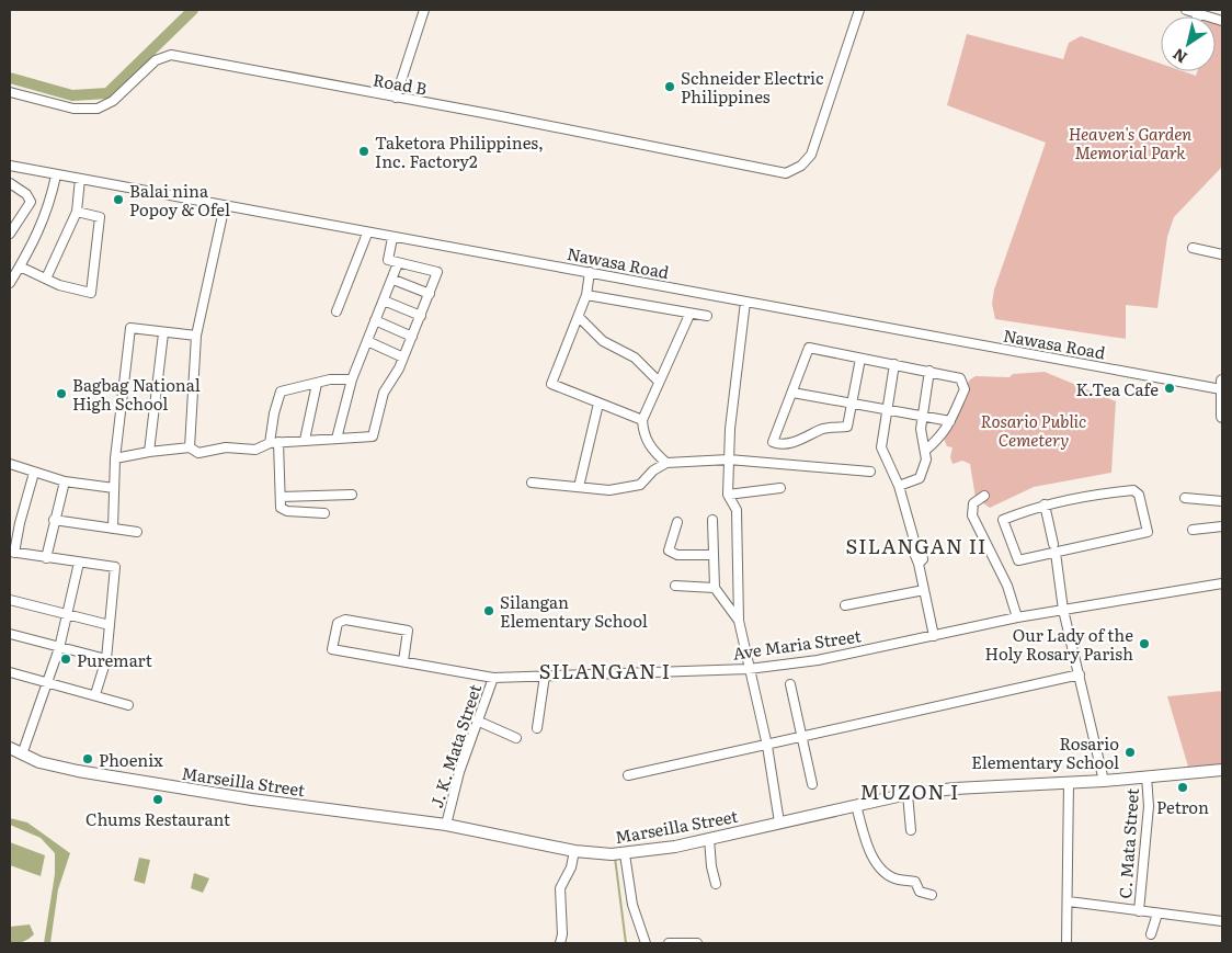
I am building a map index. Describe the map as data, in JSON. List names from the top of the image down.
{
  "streets": {
    "main road": ["Marseilla Street"],
    "street": [
      "Road B",
      "Nawasa Road",
      "Ave Maria Street",
      "J. K. Mata Street",
      "C. Mata Street"
    ]
  },
  "crossings": [
    ["Ave Maria Street", "J. K. Mata Street"],
    ["J. K. Mata Street", "Marseilla Street"],
    ["Marseilla Street", "C. Mata Street"]
  ],
  "districts": ["SILANGAN II", "SILANGAN I", "MUZON I"],
  "parks": ["Heaven's Garden Memorial Park", "Rosario Public Cemetery"],
  "places": [
    "Schneider Electric Philippines",
    "Taketora Philippines, Inc. Factory2",
    "Balai nina Popoy & Ofel",
    "K.Tea Cafe",
    "Bagbag National High School",
    "Silangan Elementary School",
    "Our Lady of the Holy Rosary Parish",
    "Puremart",
    "Rosario Elementary School",
    "Phoenix",
    "Petron",
    "Chums Restaurant"
  ],
  "north": "bottom left"
}
